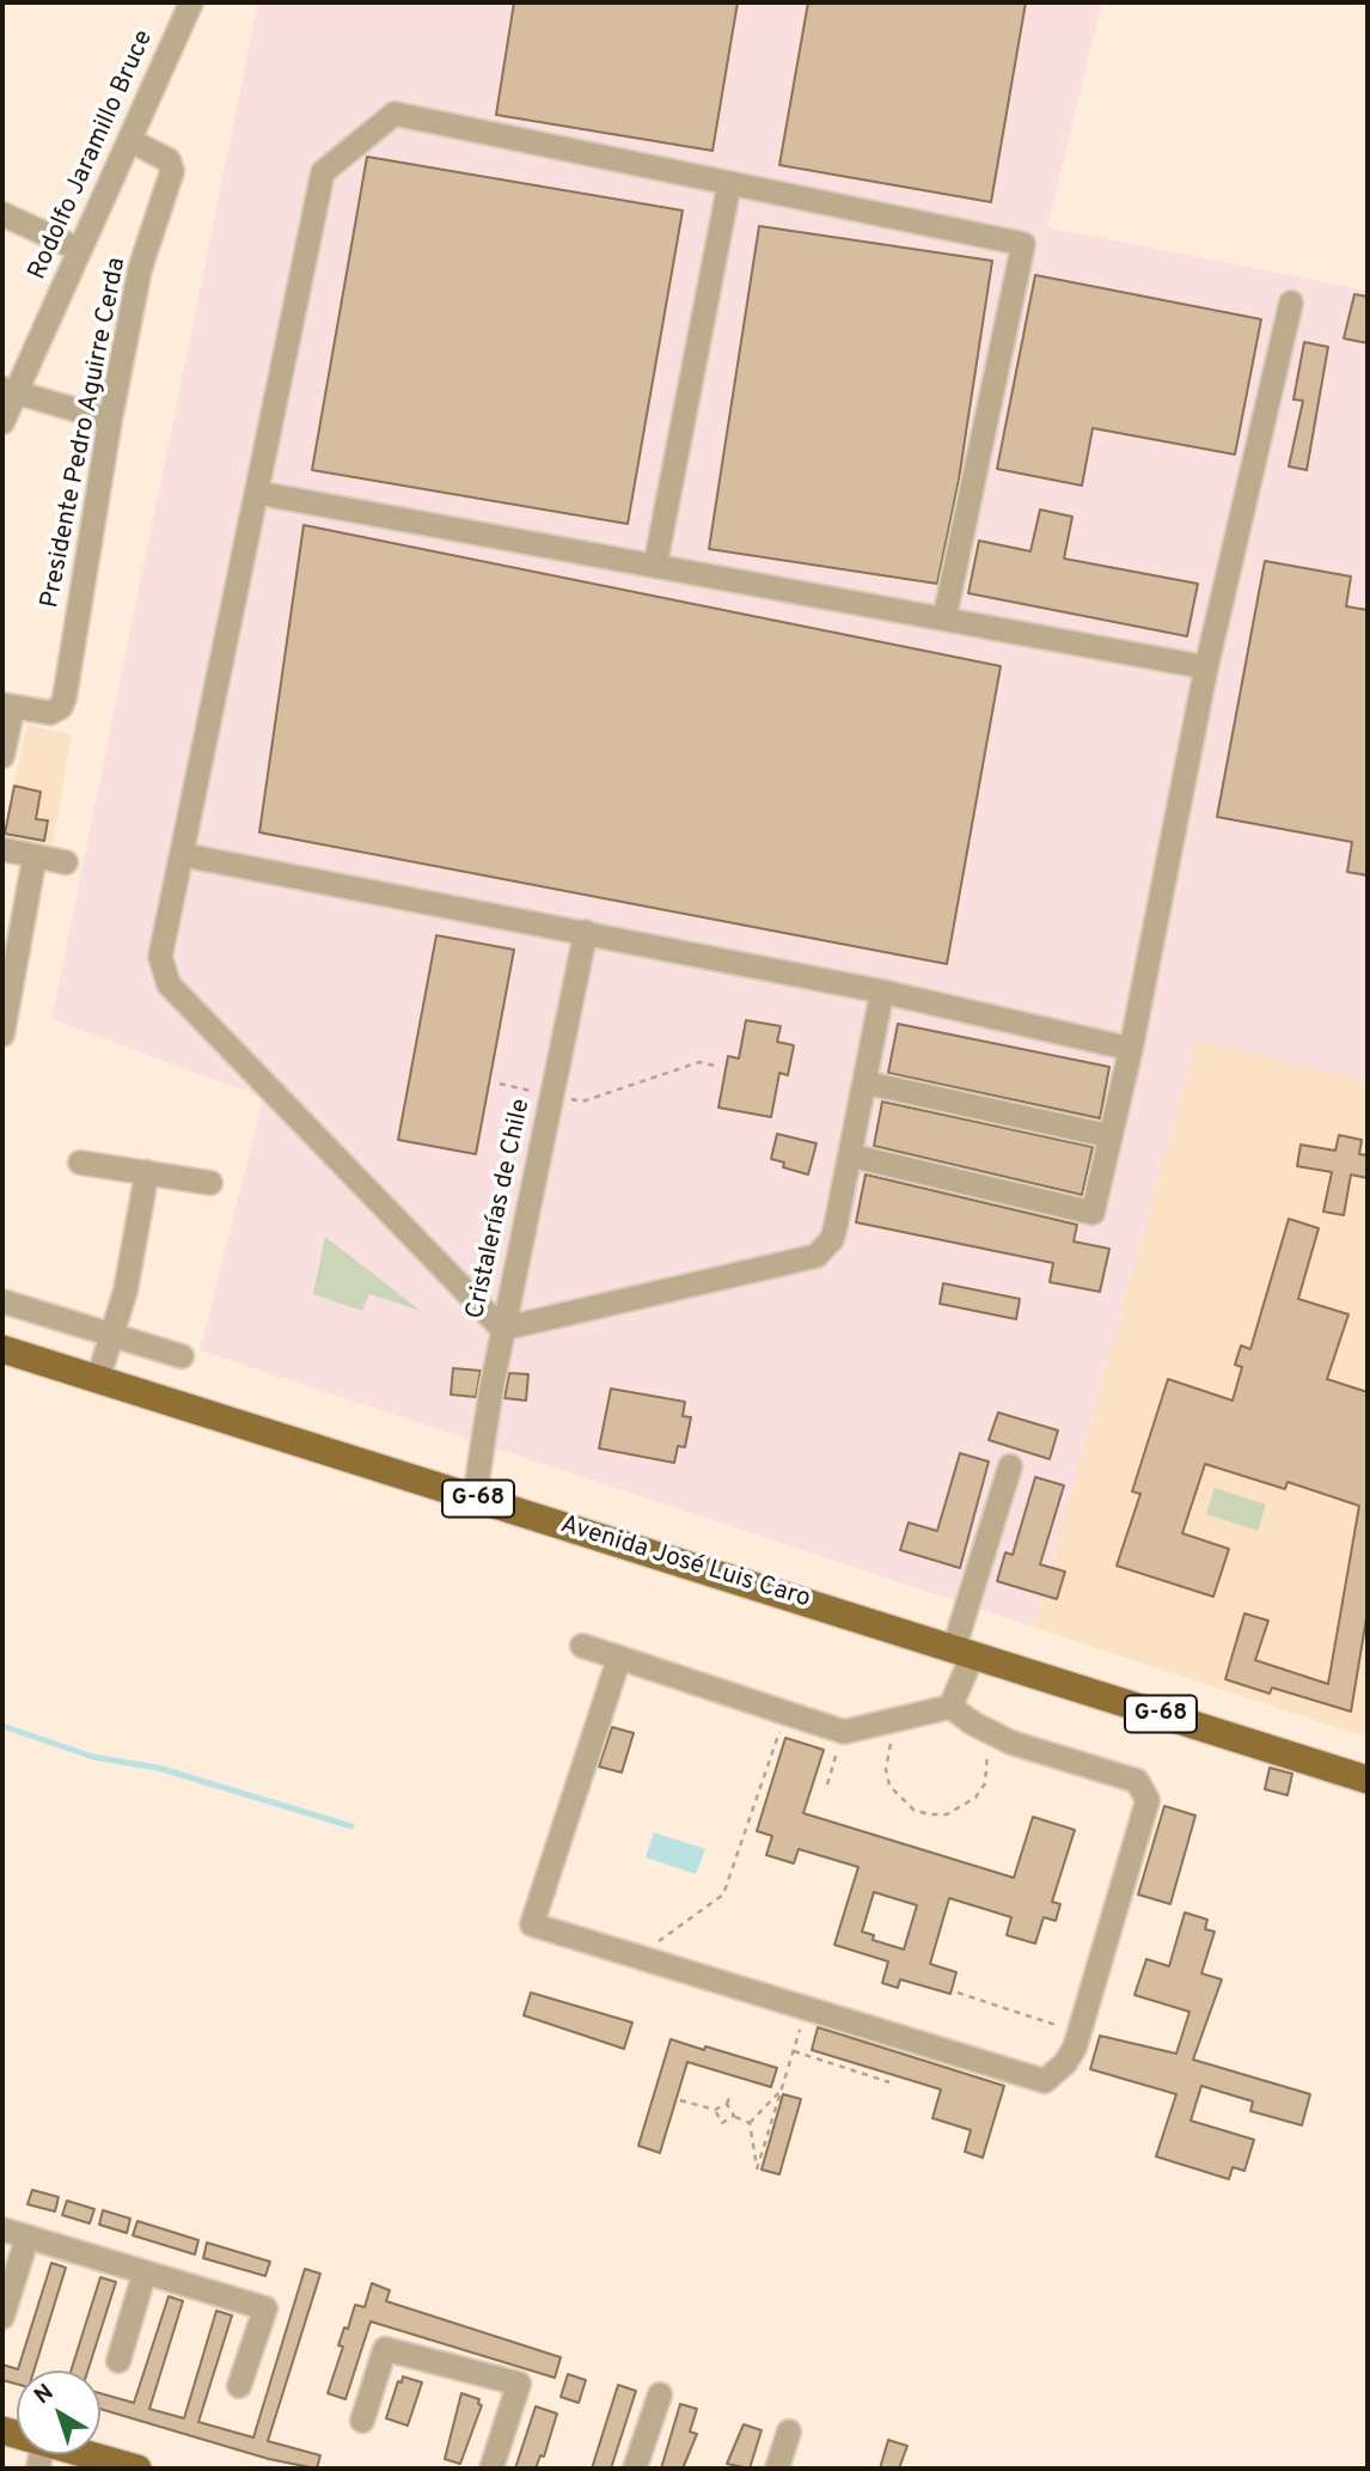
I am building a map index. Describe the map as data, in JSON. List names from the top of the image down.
{
  "streets": {
    "main road": ["G-68", "Avenida José Luis Caro"],
    "street": ["Rodolfo Jaramillo Bruce", "Presidente Pedro Aguirre Cerda", "Cristalerías de Chile"]
  },
  "crossings": [
    ["Rodolfo Jaramillo Bruce", "Presidente Pedro Aguirre Cerda"],
    ["Cristalerías de Chile", "Avenida José Luis Caro"]
  ],
  "north": "top left"
}
